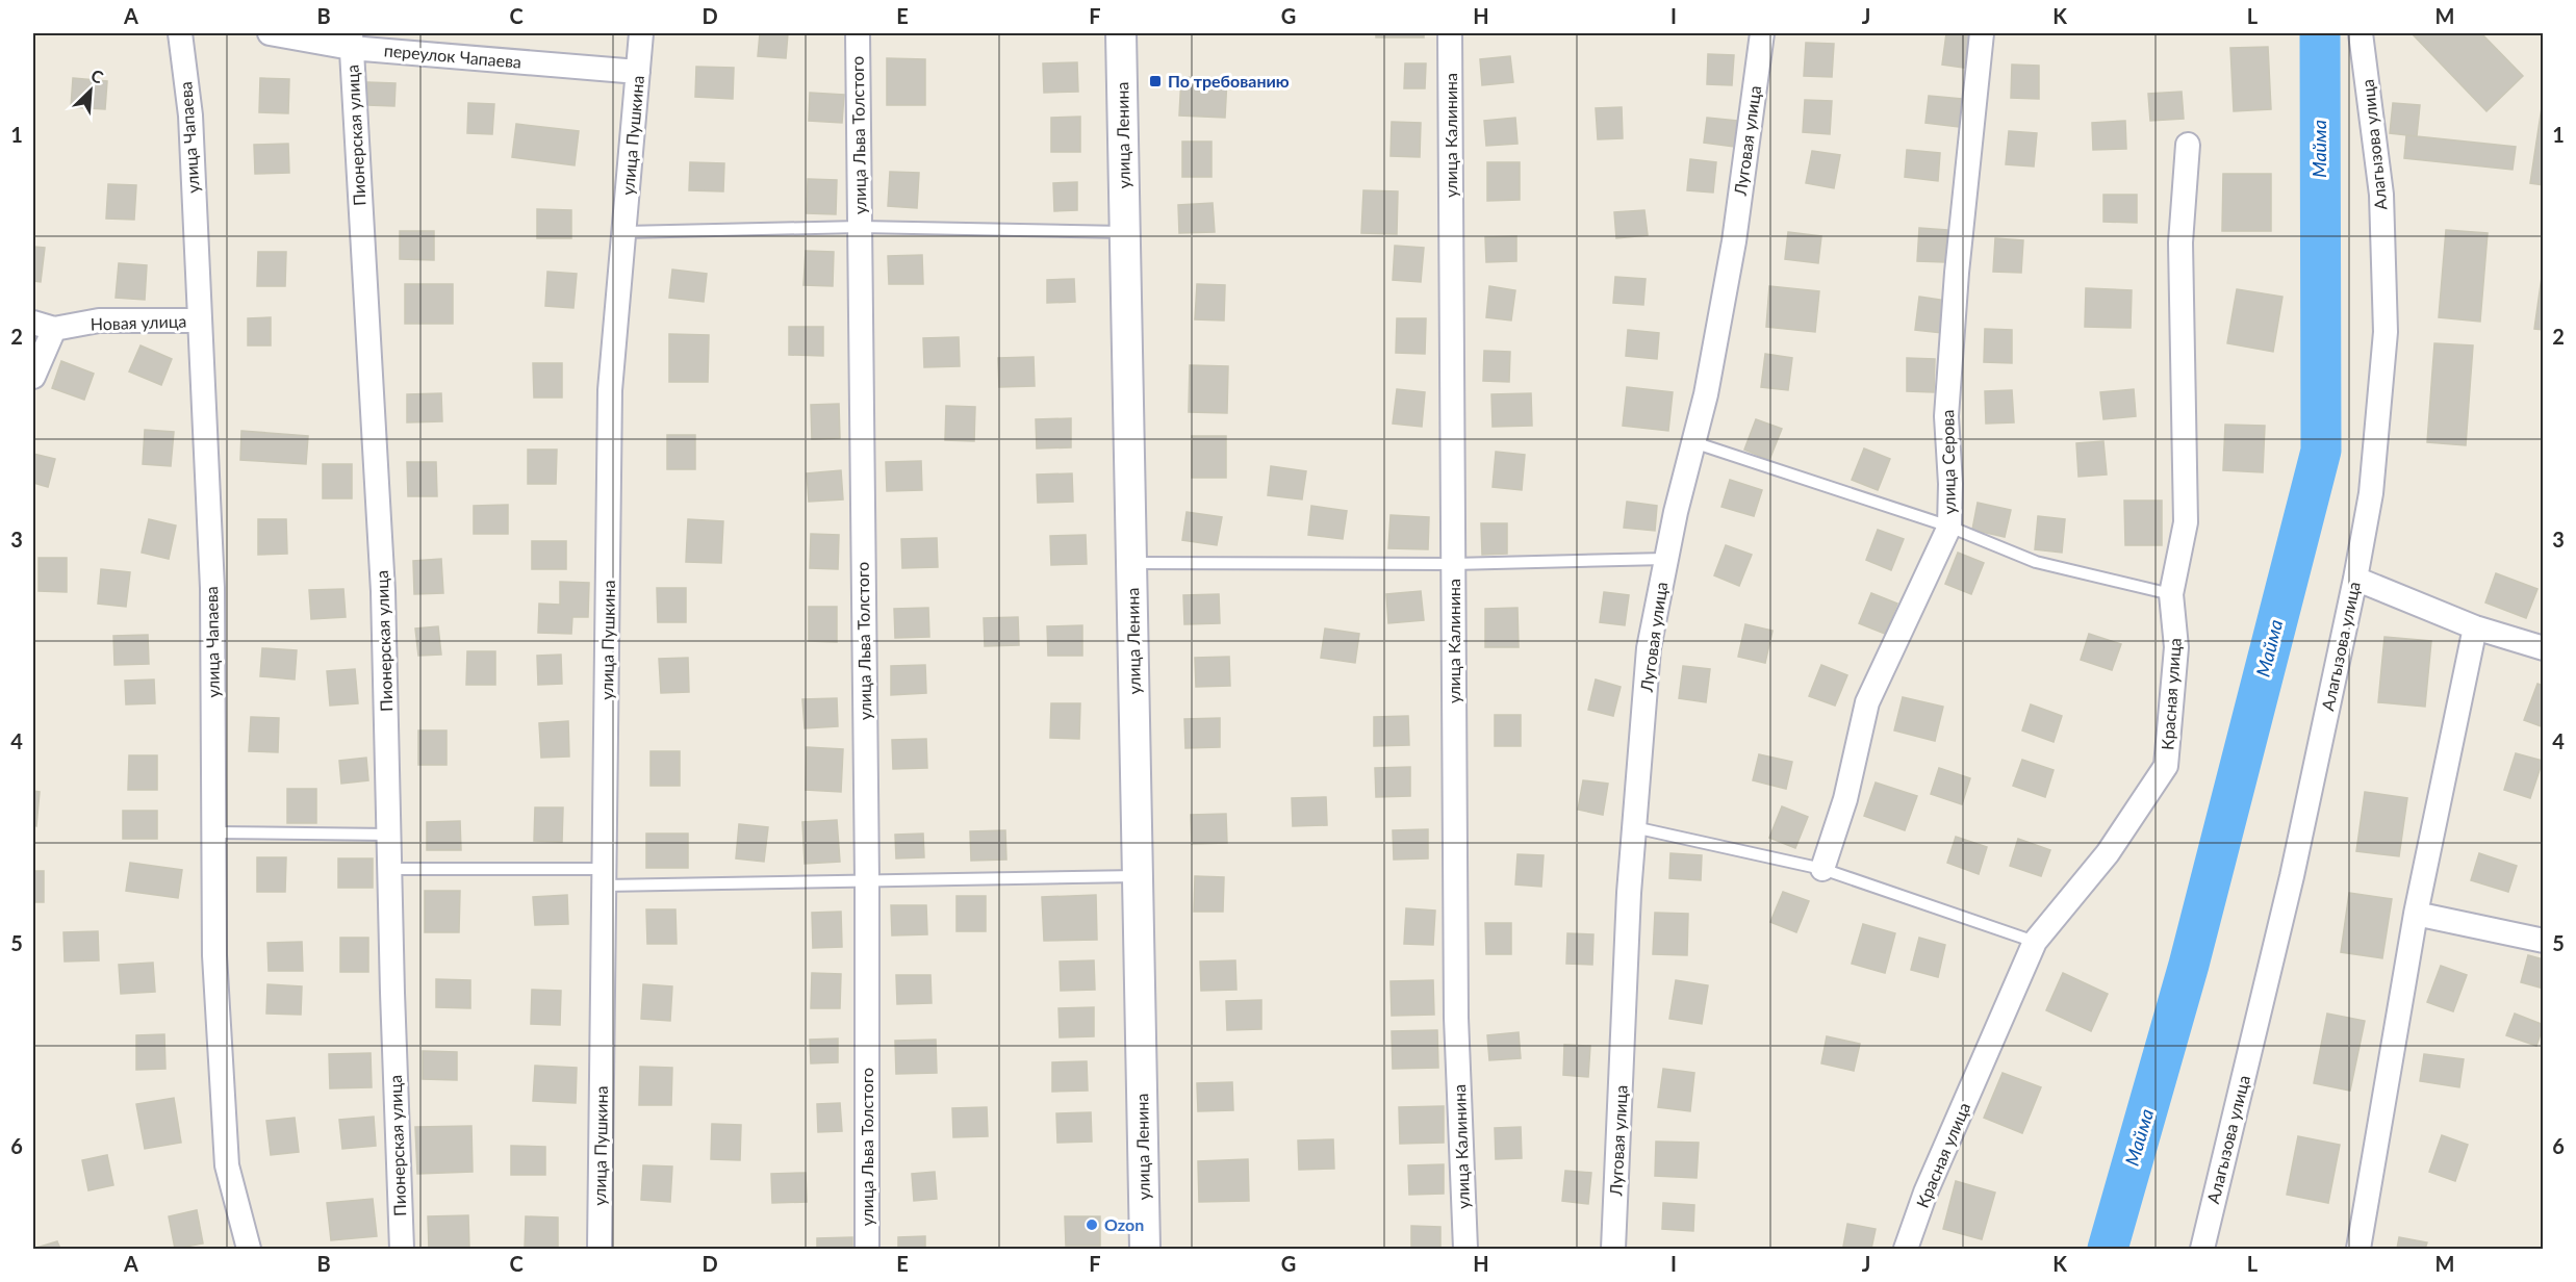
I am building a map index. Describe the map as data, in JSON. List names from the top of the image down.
{
  "streets": {
    "street": [
      "переулок Чапаева",
      "Пионерская улица",
      "улица Пушкина",
      "улица Льва Толстого",
      "улица Ленина",
      "улица Калинина",
      "улица Чапаева",
      "Луговая улица",
      "Алагызова улица",
      "Новая улица",
      "улица Серова",
      "Красная улица"
    ]
  },
  "crossings": [
    ["переулок Чапаева", "Пионерская улица"],
    ["переулок Чапаева", "улица Пушкина"],
    ["улица Чапаева", "Новая улица"]
  ],
  "water": ["Майма"],
  "places": {
    "transit": ["По требованию"],
    "other": ["Ozon"]
  },
  "north": "top right",
  "grid": {
    "columns": [
      "A",
      "B",
      "C",
      "D",
      "E",
      "F",
      "G",
      "H",
      "I",
      "J",
      "K",
      "L",
      "M"
    ],
    "rows": [
      "1",
      "2",
      "3",
      "4",
      "5",
      "6"
    ]
  }
}
